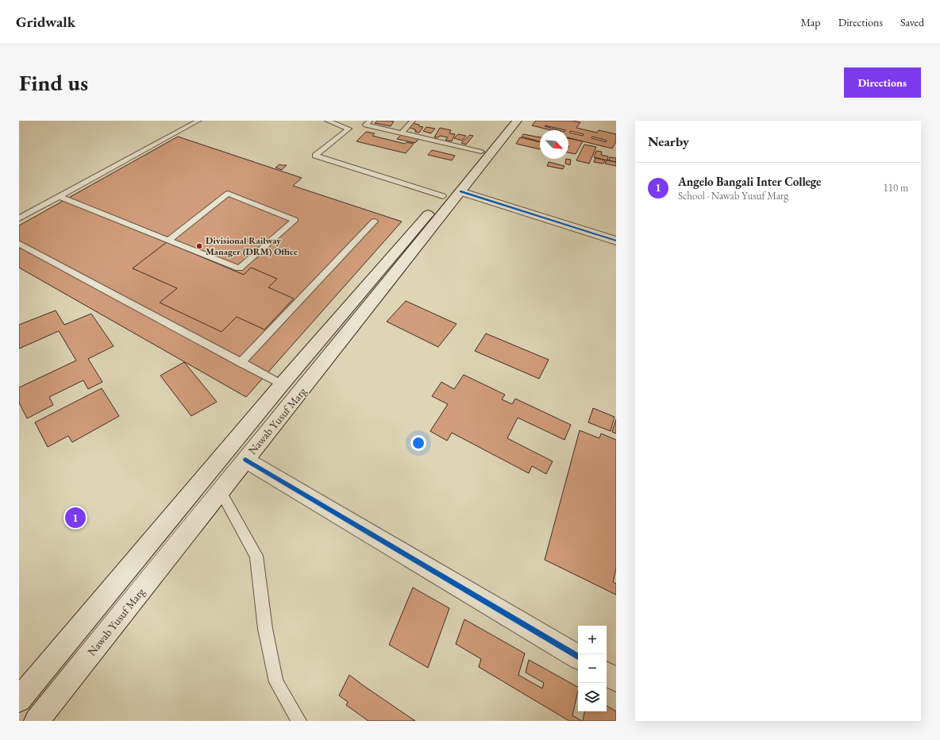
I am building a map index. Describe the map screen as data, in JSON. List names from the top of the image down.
{
  "streets": {
    "main road": ["Nawab Yusuf Marg"]
  },
  "places": ["Divisional Railway Manager (DRM) Office"],
  "north": "bottom right",
  "page": {
    "header": "Gridwalk",
    "nav": ["Map", "Directions", "Saved"],
    "buttons": "Directions",
    "title": "Find us",
    "heading": "Nearby",
    "list": [
      {
        "mark": "1",
        "name": "Angelo Bangali Inter College",
        "note": "School · Nawab Yusuf Marg",
        "value": "110 m"
      }
    ],
    "pins": "1",
    "map_buttons": ["+", "−"]
  }
}
